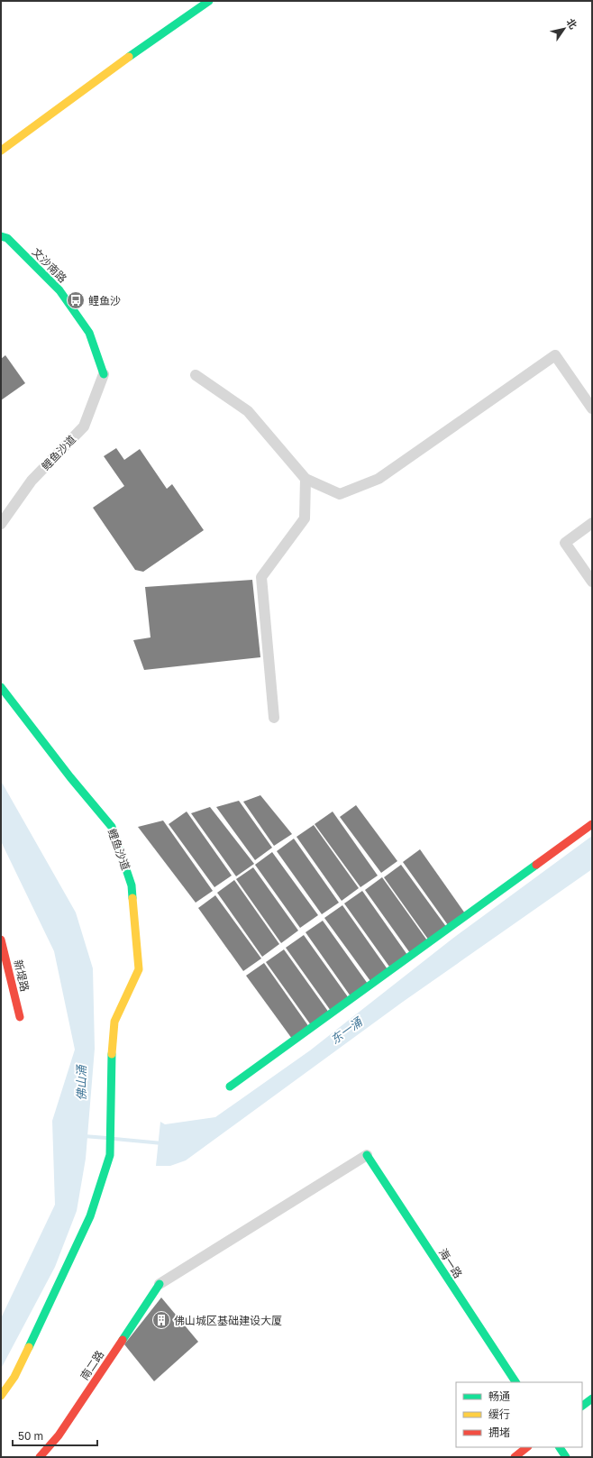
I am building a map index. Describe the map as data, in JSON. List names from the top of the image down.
{
  "streets": {
    "street": [
      "文沙南路",
      "鲤鱼沙道",
      "新堤路",
      "海一路",
      "南二路"
    ]
  },
  "crossings": [
    ["文沙南路", "鲤鱼沙道"]
  ],
  "water": ["东一涌", "佛山涌"],
  "places": {
    "bus stop": ["鲤鱼沙"],
    "building": ["佛山城区基础建设大厦"]
  },
  "legend": ["畅通", "缓行", "拥堵"],
  "scale_bar": "50 m",
  "north": "top right"
}
